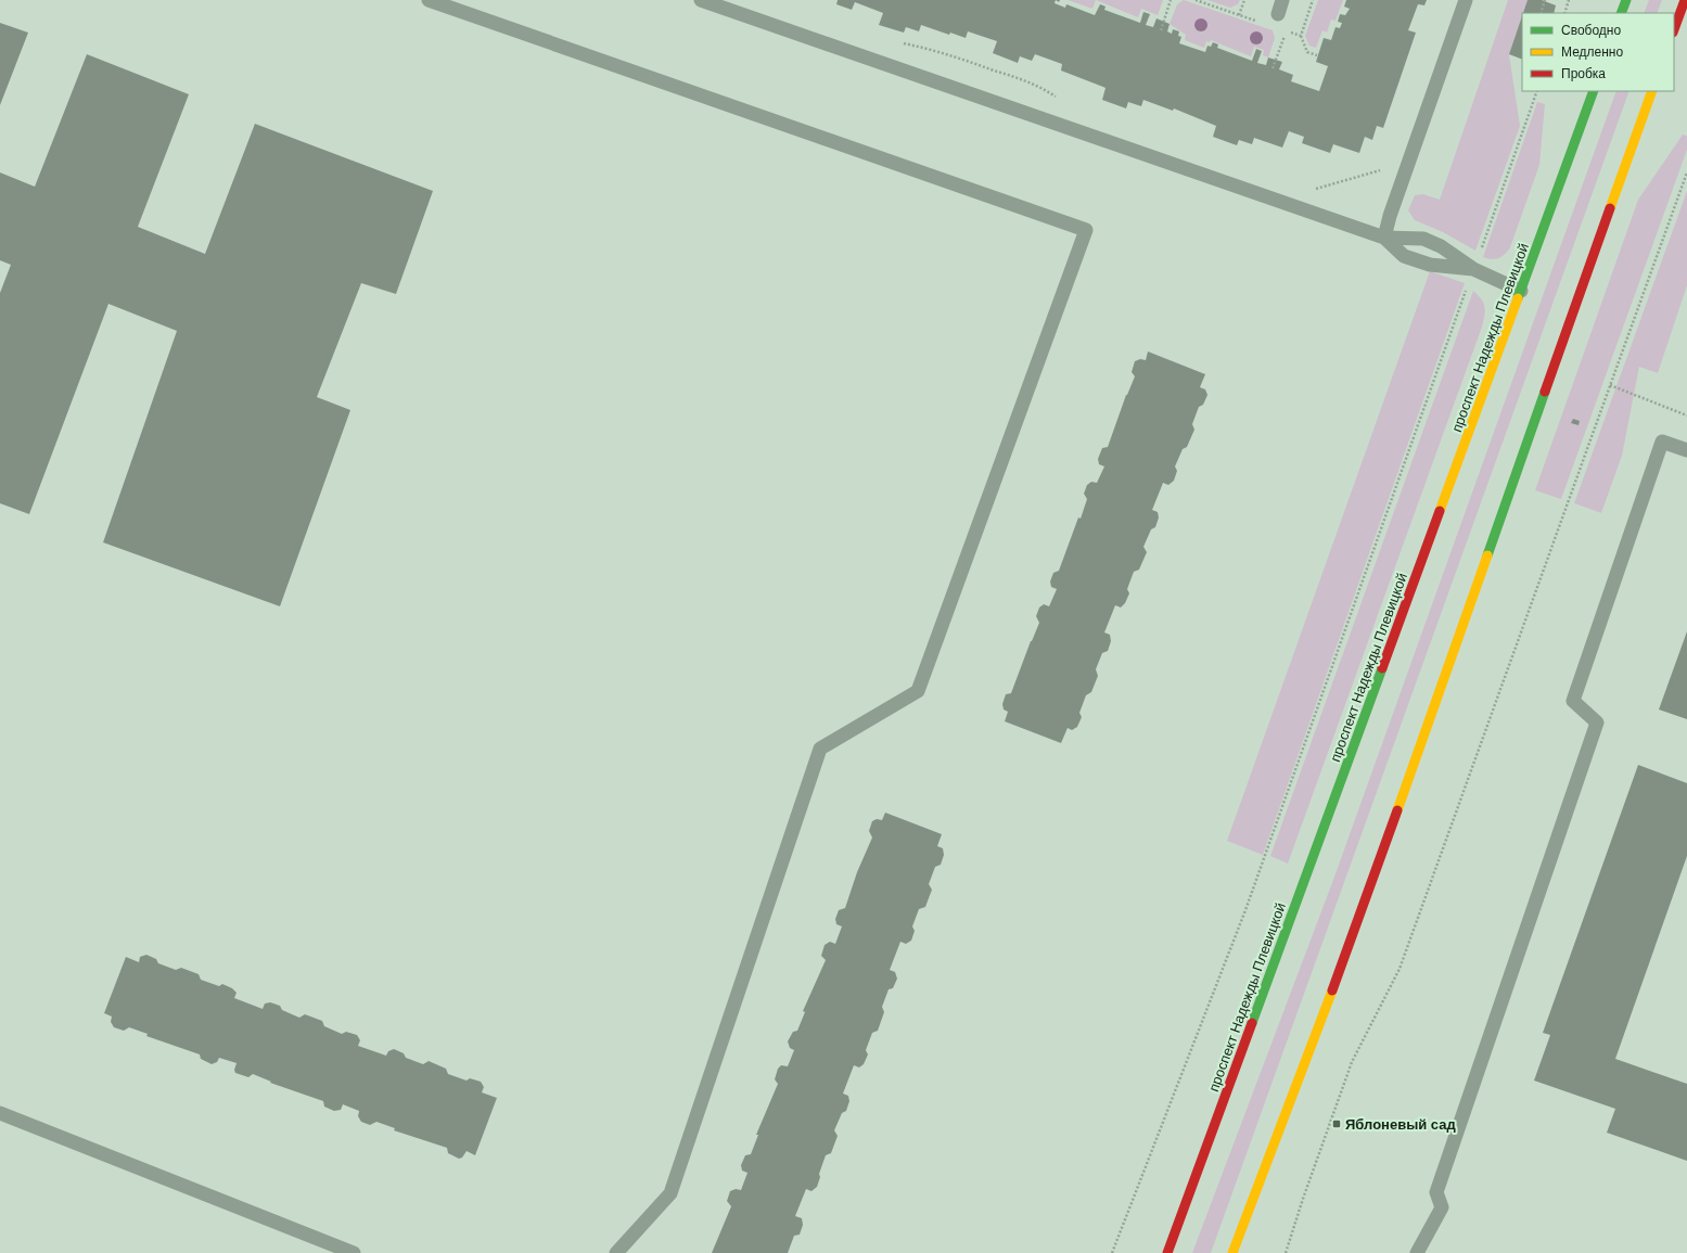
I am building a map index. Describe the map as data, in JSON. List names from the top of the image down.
{
  "streets": {
    "main road": ["проспект Надежды Плевицкой"]
  },
  "places": {
    "transit": ["Яблоневый сад"]
  },
  "legend": ["Свободно", "Медленно", "Пробка"]
}
